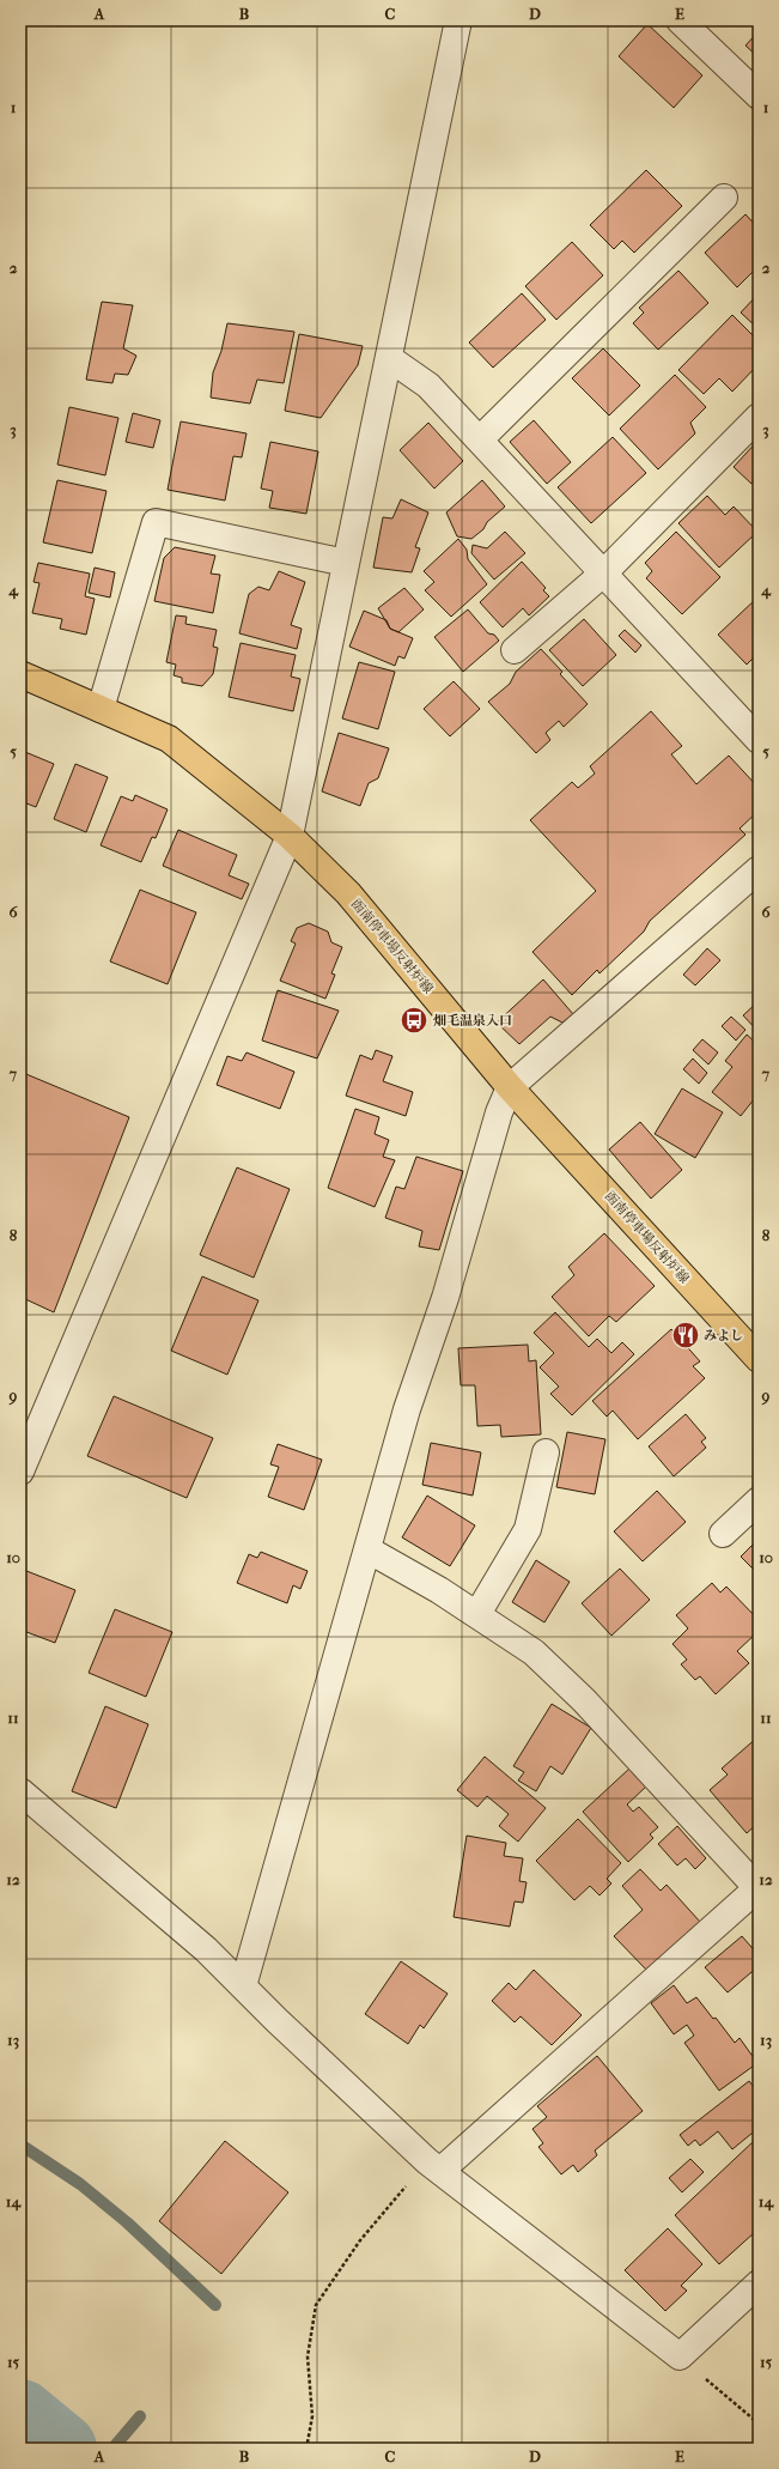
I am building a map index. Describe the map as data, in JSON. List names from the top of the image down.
{
  "streets": {
    "main road": ["函南停車場反射炉線"]
  },
  "places": {
    "bus stop": ["畑毛温泉入口"],
    "restaurant": ["みよし"]
  },
  "grid": {
    "columns": [
      "A",
      "B",
      "C",
      "D",
      "E"
    ],
    "rows": [
      "1",
      "2",
      "3",
      "4",
      "5",
      "6",
      "7",
      "8",
      "9",
      "10",
      "11",
      "12",
      "13",
      "14",
      "15"
    ]
  }
}
